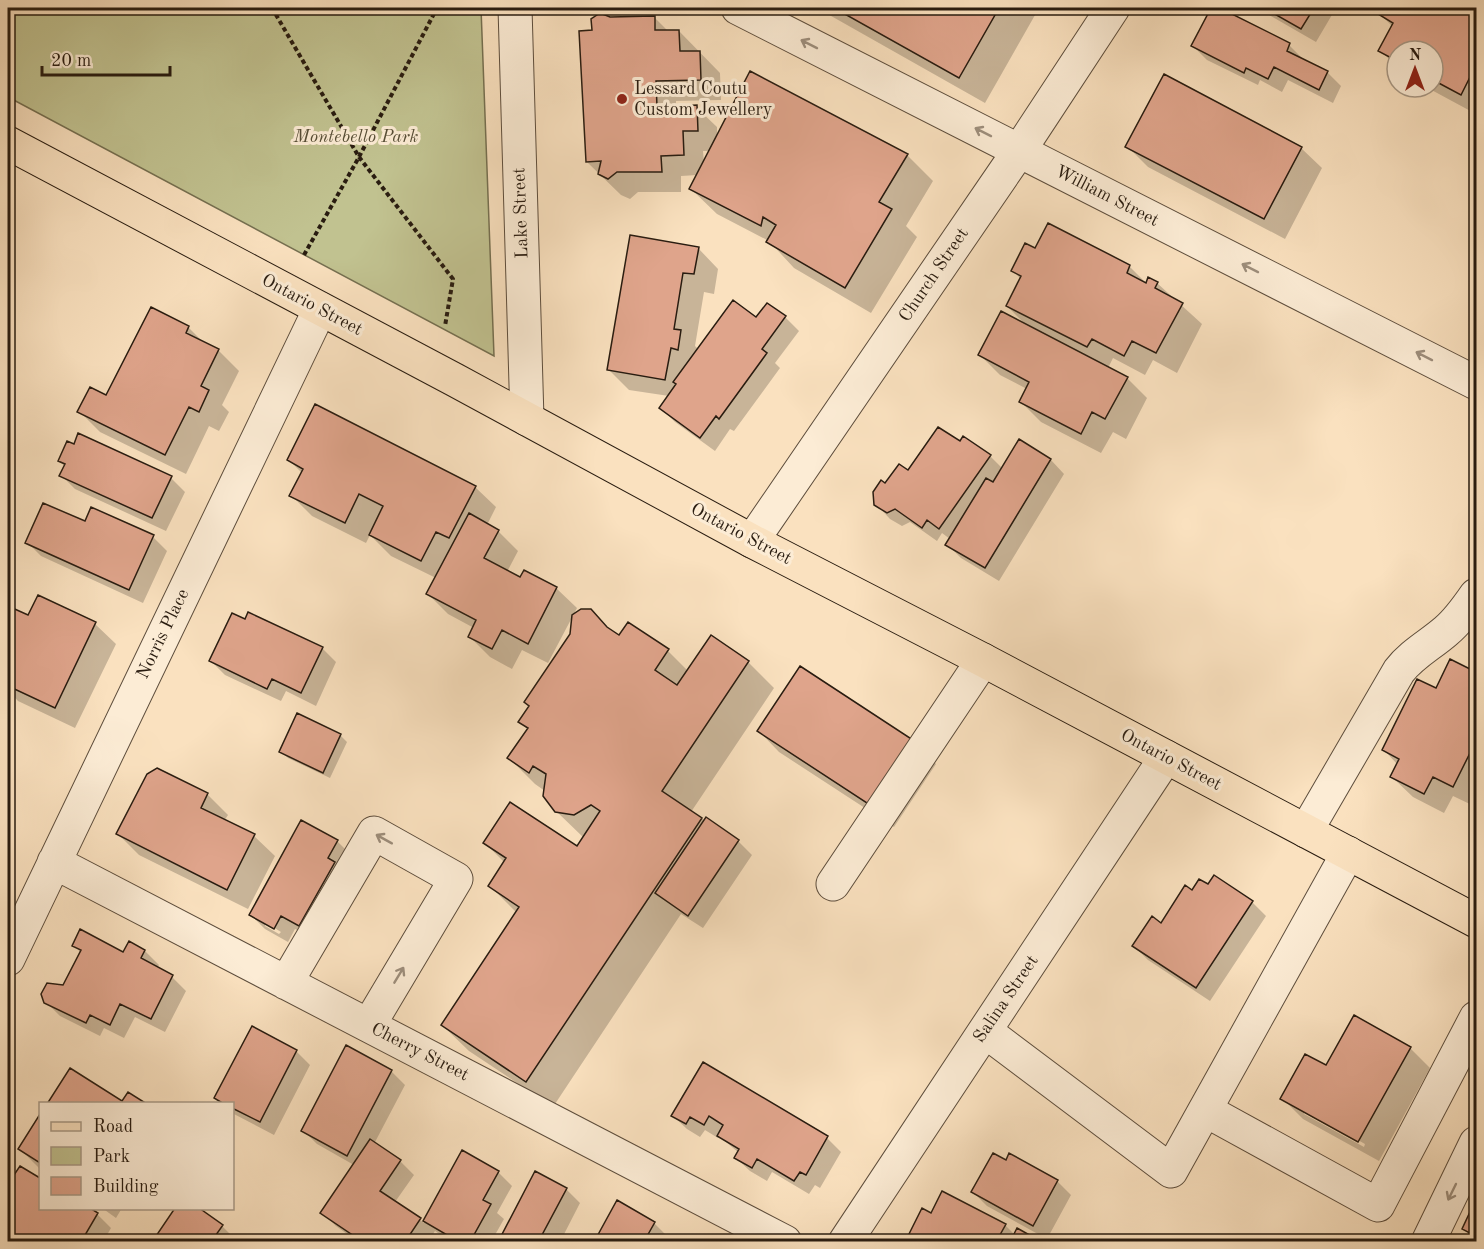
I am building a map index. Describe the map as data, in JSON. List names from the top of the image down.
{
  "streets": {
    "main road": ["Ontario Street"],
    "street": [
      "William Street",
      "Lake Street",
      "Church Street",
      "Norris Place",
      "Salina Street",
      "Cherry Street"
    ]
  },
  "crossings": [
    ["William Street", "Church Street"],
    ["Lake Street", "Ontario Street"],
    ["Church Street", "Ontario Street"],
    ["Ontario Street", "Norris Place"],
    ["Ontario Street", "Salina Street"],
    ["Norris Place", "Cherry Street"]
  ],
  "one_way": ["William Street"],
  "parks": ["Montebello Park"],
  "places": ["Lessard Coutu Custom Jewellery"],
  "legend": ["Road", "Park", "Building"],
  "scale_bar": "20 m",
  "north": "top"
}
